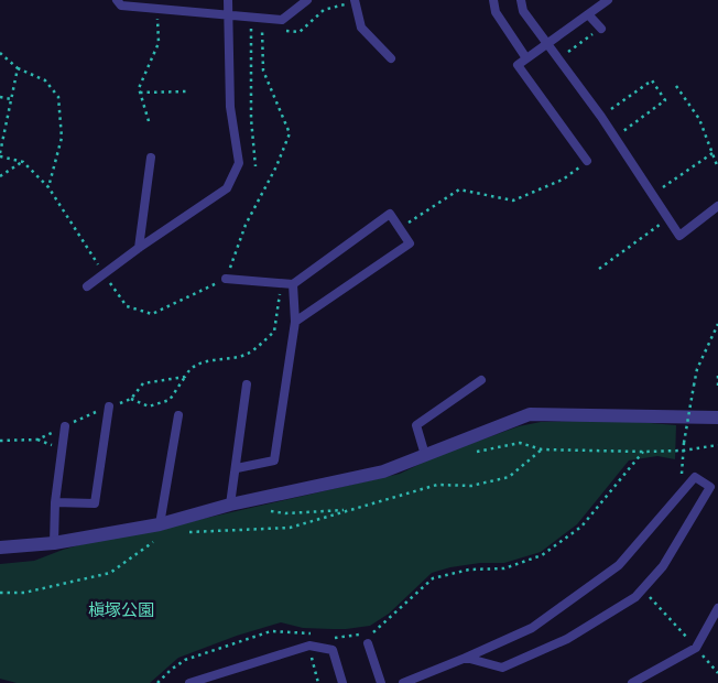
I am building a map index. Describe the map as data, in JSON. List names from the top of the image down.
{
  "parks": ["槇塚公園"]
}
